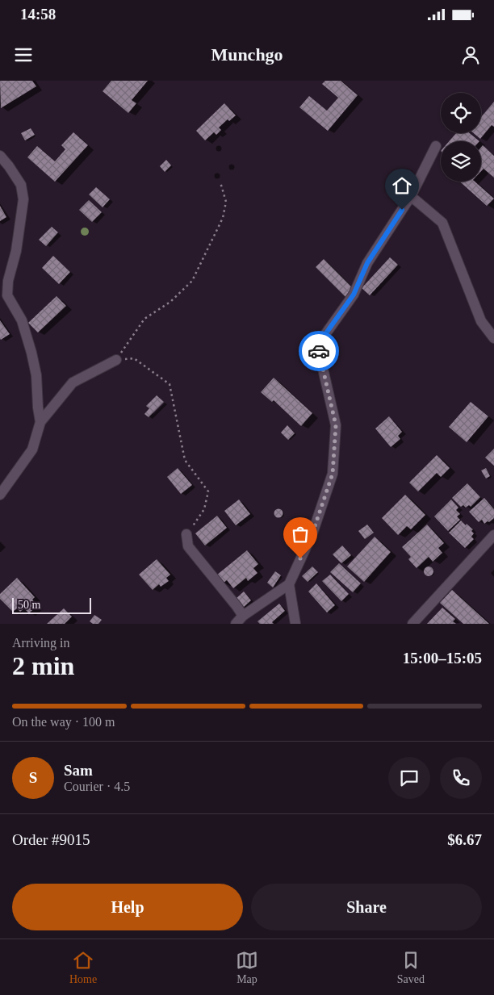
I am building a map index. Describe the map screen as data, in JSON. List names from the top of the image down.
{
  "scale_bar": "50 m",
  "page": {
    "status": "14:58",
    "header": "Munchgo",
    "scale": "50 m",
    "heading": ["2 min", "Arriving in", "15:00–15:05"],
    "panel": [
      "Sam",
      "Courier · 4.5",
      "Order #9015",
      "$6.67"
    ],
    "bar": "On the way · 100 m",
    "round": "S",
    "buttons": ["Help", "Share"],
    "tabs": ["Home", "Map", "Saved"]
  }
}
